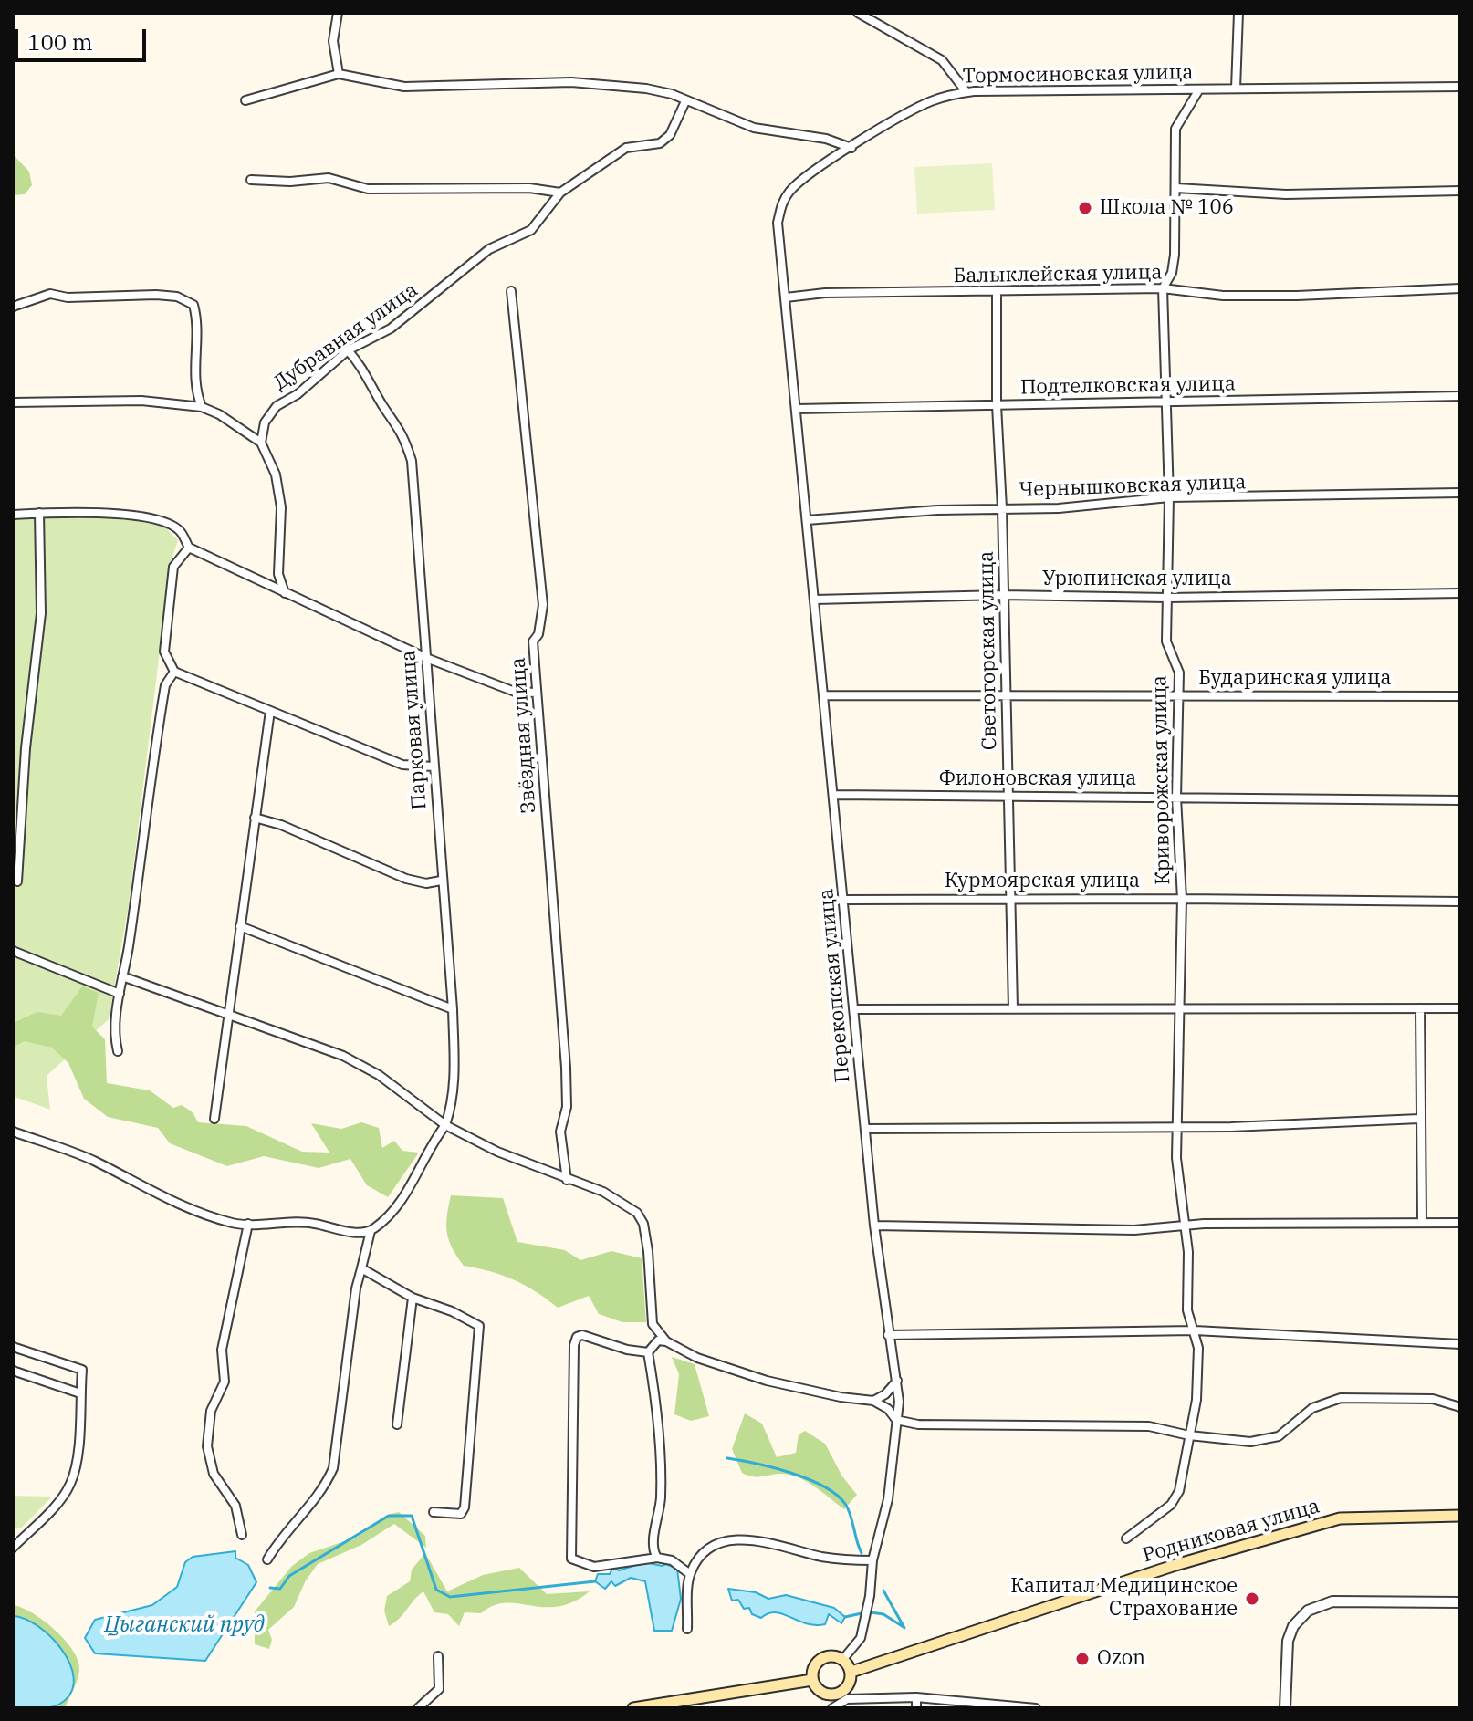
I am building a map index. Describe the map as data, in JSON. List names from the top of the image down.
{
  "streets": {
    "main road": ["Родниковая улица"],
    "street": [
      "Тормосиновская улица",
      "Балыклейская улица",
      "Дубравная улица",
      "Подтелковская улица",
      "Чернышковская улица",
      "Урюпинская улица",
      "Светогорская улица",
      "Бударинская улица",
      "Парковая улица",
      "Звёздная улица",
      "Филоновская улица",
      "Криворожская улица",
      "Курмоярская улица",
      "Перекопская улица"
    ]
  },
  "crossings": [
    ["Тормосиновская улица", "Балыклейская улица"],
    ["Тормосиновская улица", "Криворожская улица"],
    ["Тормосиновская улица", "Перекопская улица"],
    ["Балыклейская улица", "Светогорская улица"],
    ["Балыклейская улица", "Криворожская улица"],
    ["Балыклейская улица", "Перекопская улица"],
    ["Дубравная улица", "Парковая улица"],
    ["Подтелковская улица", "Светогорская улица"],
    ["Подтелковская улица", "Криворожская улица"],
    ["Подтелковская улица", "Перекопская улица"],
    ["Чернышковская улица", "Светогорская улица"],
    ["Чернышковская улица", "Криворожская улица"],
    ["Чернышковская улица", "Перекопская улица"],
    ["Урюпинская улица", "Светогорская улица"],
    ["Урюпинская улица", "Криворожская улица"],
    ["Урюпинская улица", "Перекопская улица"],
    ["Светогорская улица", "Бударинская улица"],
    ["Светогорская улица", "Филоновская улица"],
    ["Светогорская улица", "Курмоярская улица"],
    ["Бударинская улица", "Криворожская улица"],
    ["Бударинская улица", "Перекопская улица"],
    ["Филоновская улица", "Криворожская улица"],
    ["Филоновская улица", "Перекопская улица"],
    ["Криворожская улица", "Курмоярская улица"],
    ["Курмоярская улица", "Перекопская улица"],
    ["Перекопская улица", "Родниковая улица"]
  ],
  "water": ["Цыганский пруд"],
  "places": ["Школа № 106", "Капитал Медицинское Страхование", "Ozon"],
  "scale_bar": "100 m"
}
